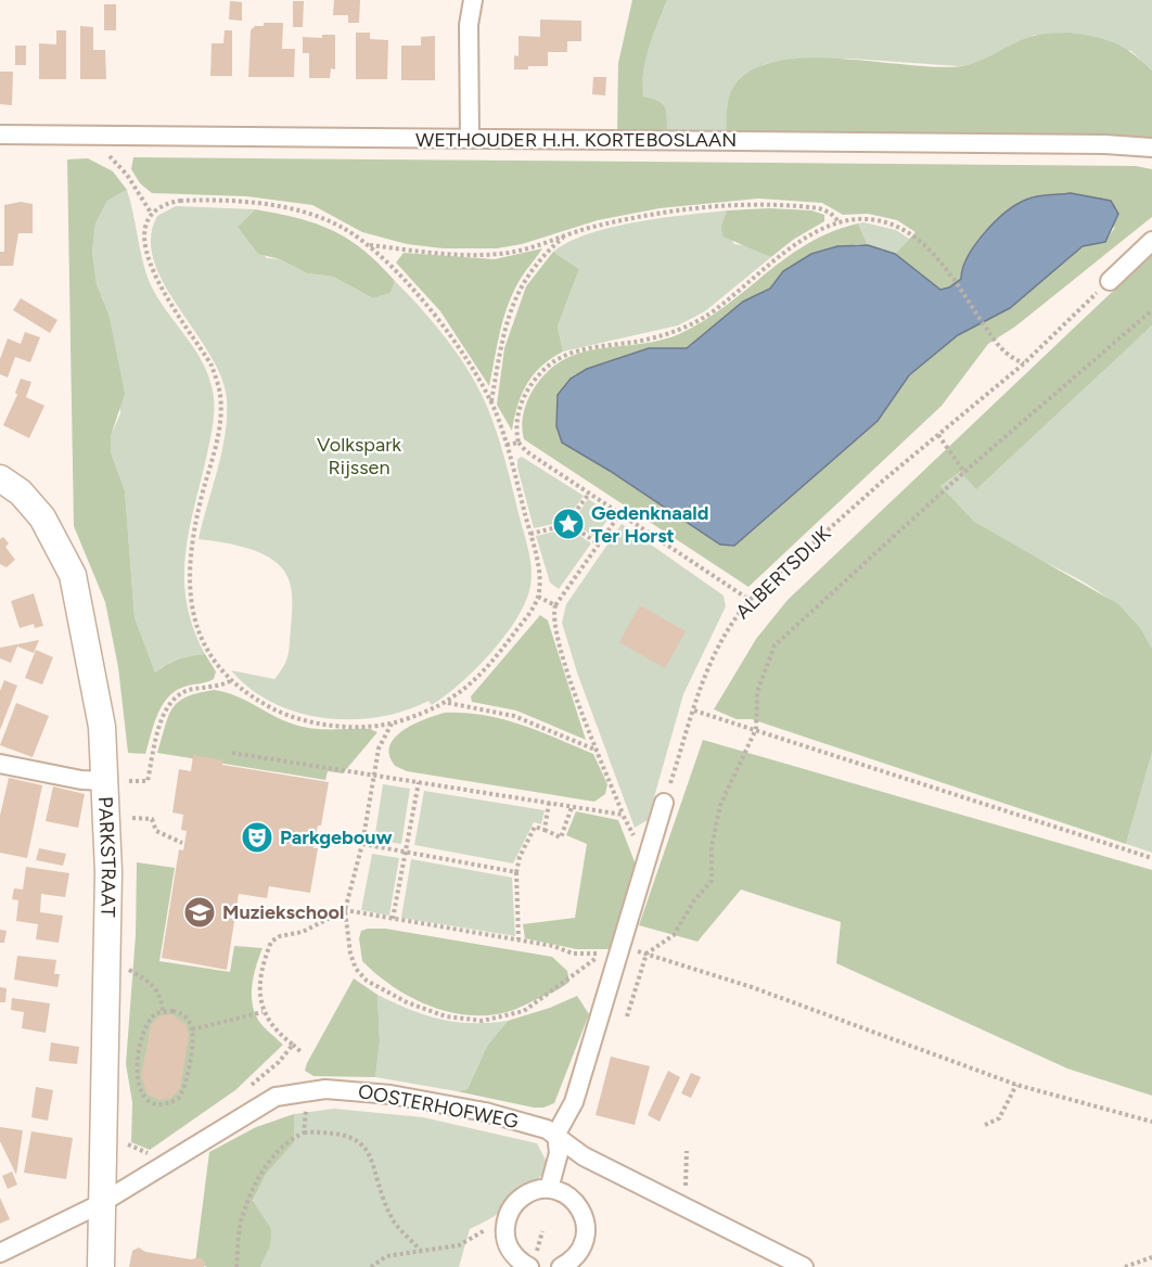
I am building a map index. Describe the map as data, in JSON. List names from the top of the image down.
{
  "streets": {
    "main road": ["PARKSTRAAT"],
    "street": ["WETHOUDER H.H. KORTEBOSLAAN", "OOSTERHOFWEG"],
    "path": ["ALBERTSDIJK"]
  },
  "crossings": [
    ["PARKSTRAAT", "OOSTERHOFWEG"]
  ],
  "parks": ["Volkspark Rijssen"],
  "places": {
    "place": ["Gedenknaald Ter Horst"],
    "theatre": ["Parkgebouw"],
    "school or university": ["Muziekschool"]
  }
}
